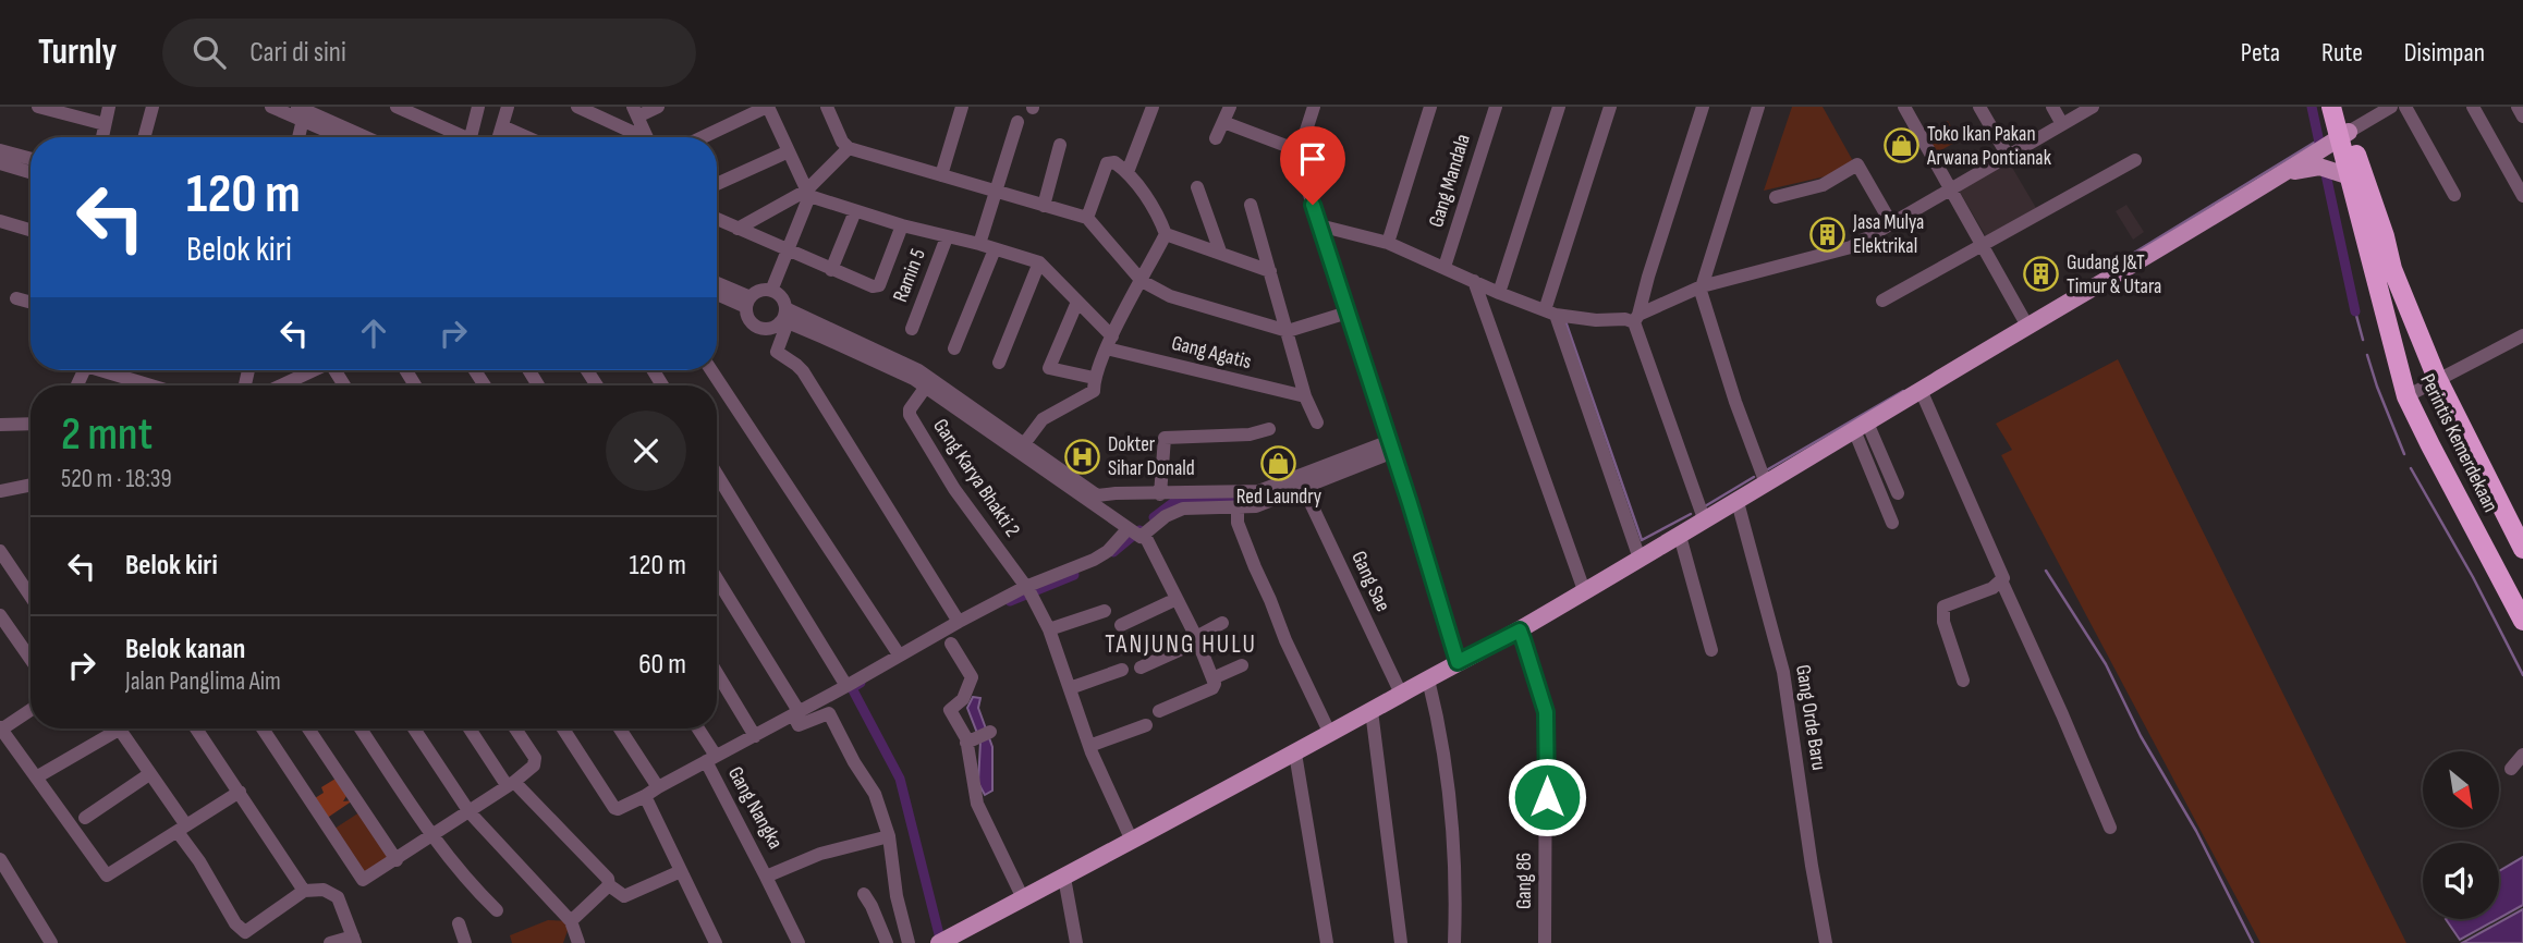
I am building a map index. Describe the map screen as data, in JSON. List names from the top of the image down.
{
  "streets": {
    "highway": ["Perintis Kemerdekaan"],
    "street": [
      "Gang Mandala",
      "Ramin 5",
      "Gang Agatis",
      "Gang Karya Bhakti 2",
      "Gang Sae",
      "Gang Orde Baru",
      "Gang Nangka",
      "Gang 86"
    ]
  },
  "districts": ["TANJUNG HULU"],
  "places": {
    "shop": ["Toko Ikan Pakan Arwana Pontianak", "Red Laundry"],
    "building": ["Jasa Mulya Elektrikal", "Gudang J&T Timur & Utara"],
    "hospital": ["Dokter Sihar Donald"]
  },
  "north": "bottom right",
  "page": {
    "header": "Turnly",
    "search": "Cari di sini",
    "nav": ["Peta", "Rute", "Disimpan"],
    "turn": ["120 m", "Belok kiri"],
    "heading": ["2 mnt", "520 m · 18:39"],
    "list": [
      {
        "name": "Belok kiri",
        "value": "120 m"
      },
      {
        "name": "Belok kanan",
        "note": "Jalan Panglima Aim",
        "value": "60 m"
      }
    ]
  }
}
